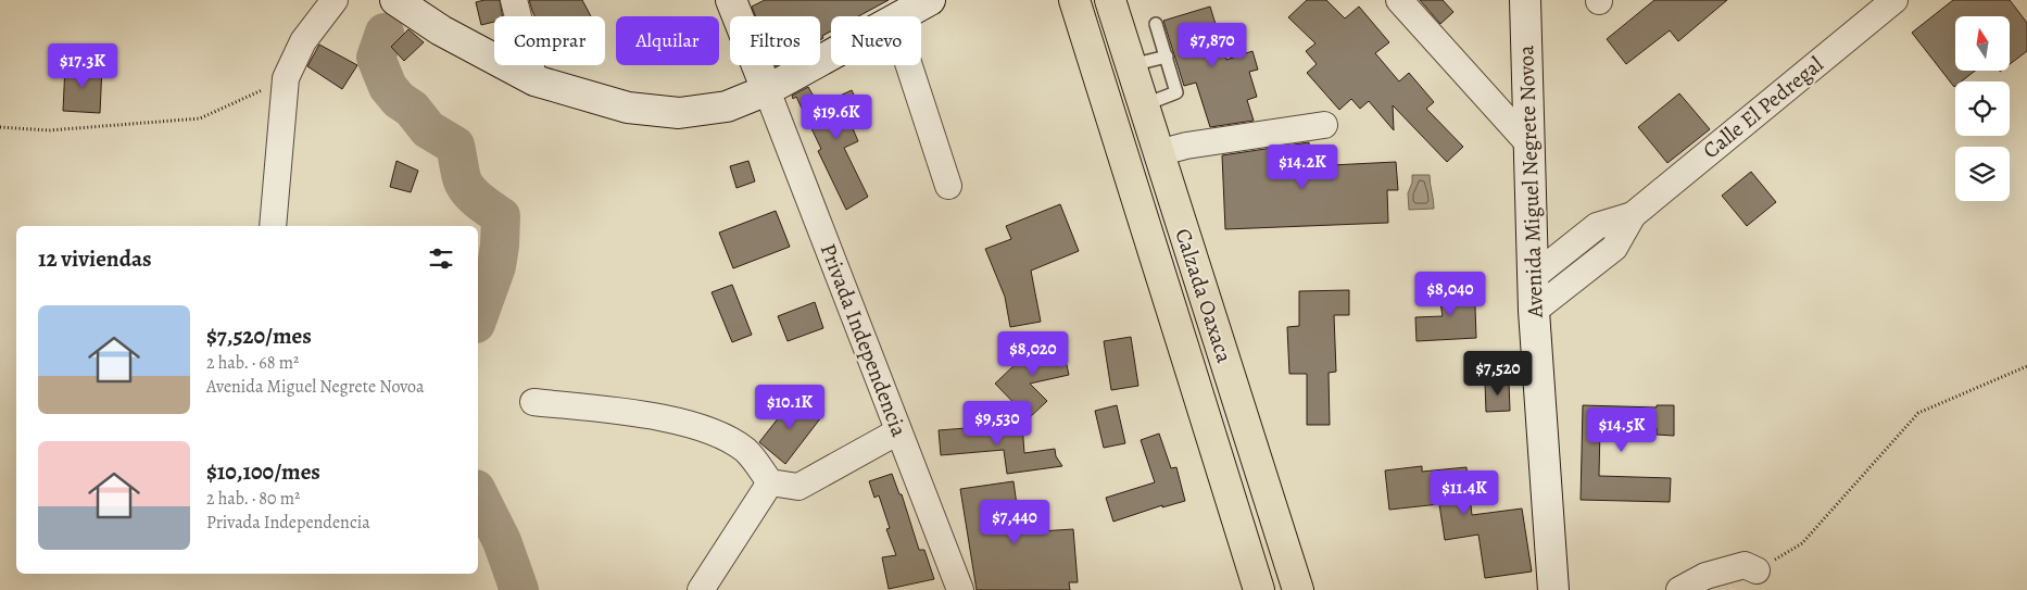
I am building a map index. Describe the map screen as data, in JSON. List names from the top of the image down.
{
  "streets": {
    "main road": ["Calzada Oaxaca"],
    "street": ["Calle El Pedregal", "Avenida Miguel Negrete Novoa", "Privada Independencia"]
  },
  "crossings": [
    ["Calle El Pedregal", "Avenida Miguel Negrete Novoa"]
  ],
  "north": "top",
  "page": {
    "chip": [
      "Comprar",
      "Alquilar",
      "Filtros",
      "Nuevo"
    ],
    "price": [
      "$7,870",
      "$17.3K",
      "$19.6K",
      "$14.2K",
      "$8,040",
      "$8,020",
      "$7,520",
      "$10.1K",
      "$9,530",
      "$14.5K",
      "$11.4K",
      "$7,440"
    ],
    "heading": "12 viviendas",
    "list": [
      {
        "name": "$7,520/mes",
        "note": "2 hab. · 68 m² · Avenida Miguel Negrete Novoa"
      },
      {
        "name": "$10,100/mes",
        "note": "2 hab. · 80 m² · Privada Independencia"
      }
    ]
  }
}
